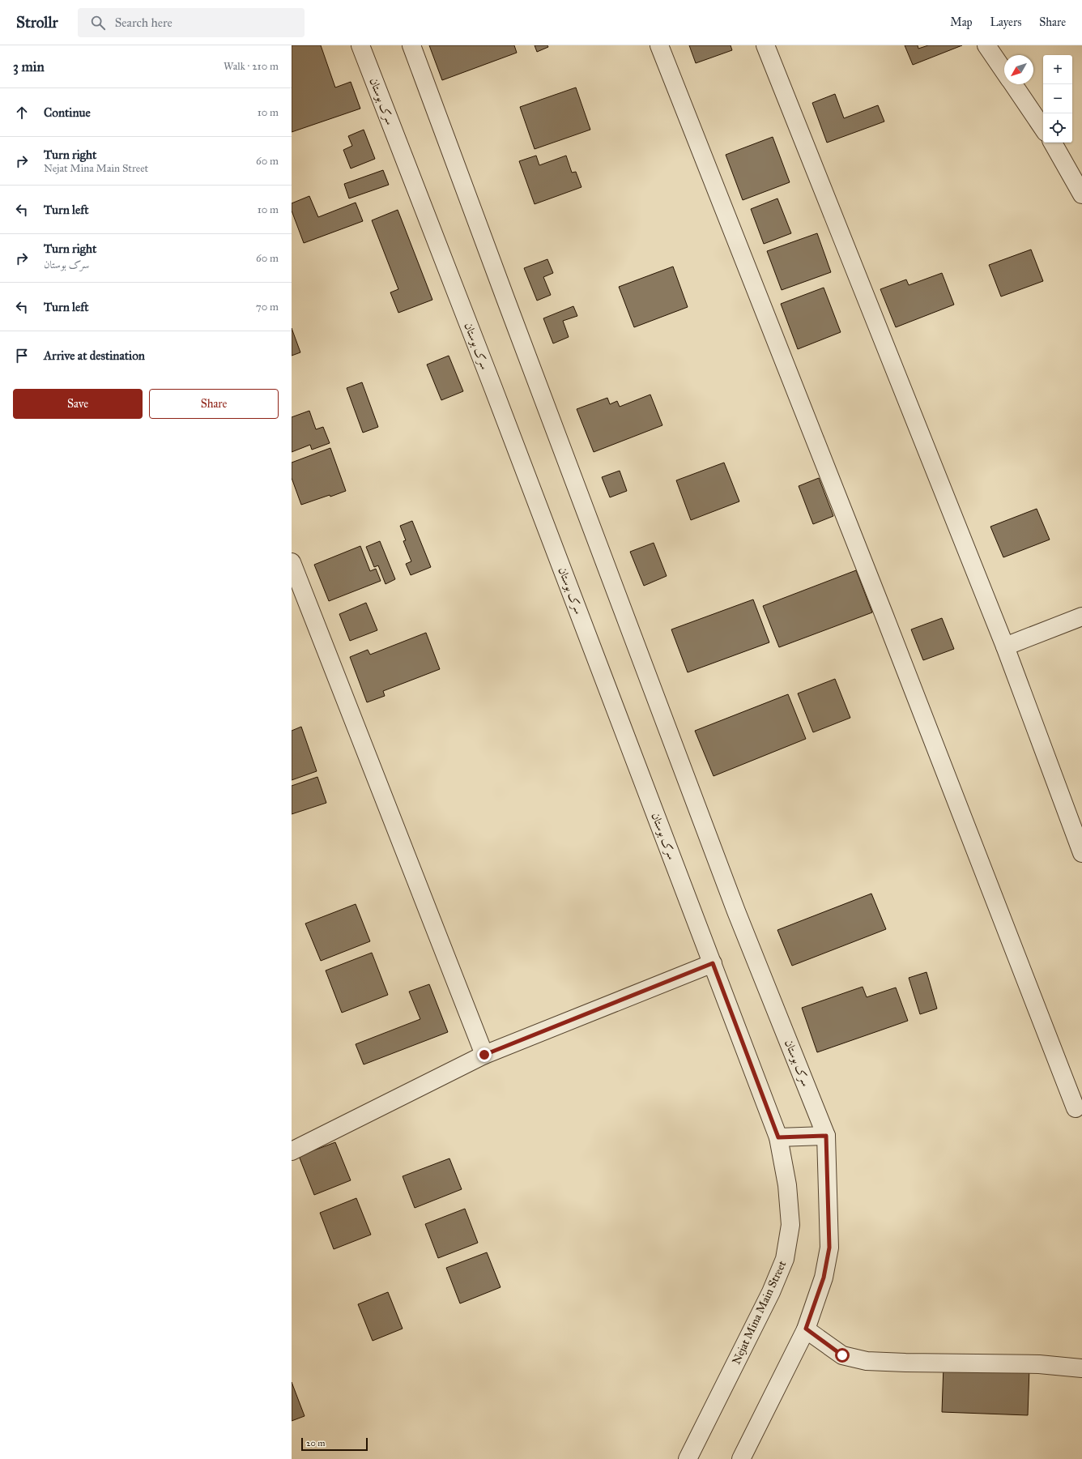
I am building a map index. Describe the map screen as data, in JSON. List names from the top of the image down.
{
  "streets": {
    "street": ["سرک بوستان", "Nejat Mina Main Street"]
  },
  "crossings": [
    ["سرک بوستان", "Nejat Mina Main Street"]
  ],
  "scale_bar": "20 m",
  "north": "bottom left",
  "page": {
    "header": "Strollr",
    "search": "Search here",
    "nav": ["Map", "Layers", "Share"],
    "heading": ["3 min", "Walk · 210 m"],
    "map_buttons": ["+", "−"],
    "list": [
      ["Continue", "10 m"],
      ["Turn right", "Nejat Mina Main Street", "60 m"],
      ["Turn left", "10 m"],
      ["Turn right", "سرک بوستان", "60 m"],
      ["Turn left", "70 m"],
      "Arrive at destination"
    ],
    "buttons": ["Save", "Share"],
    "scale": "20 m"
  }
}
